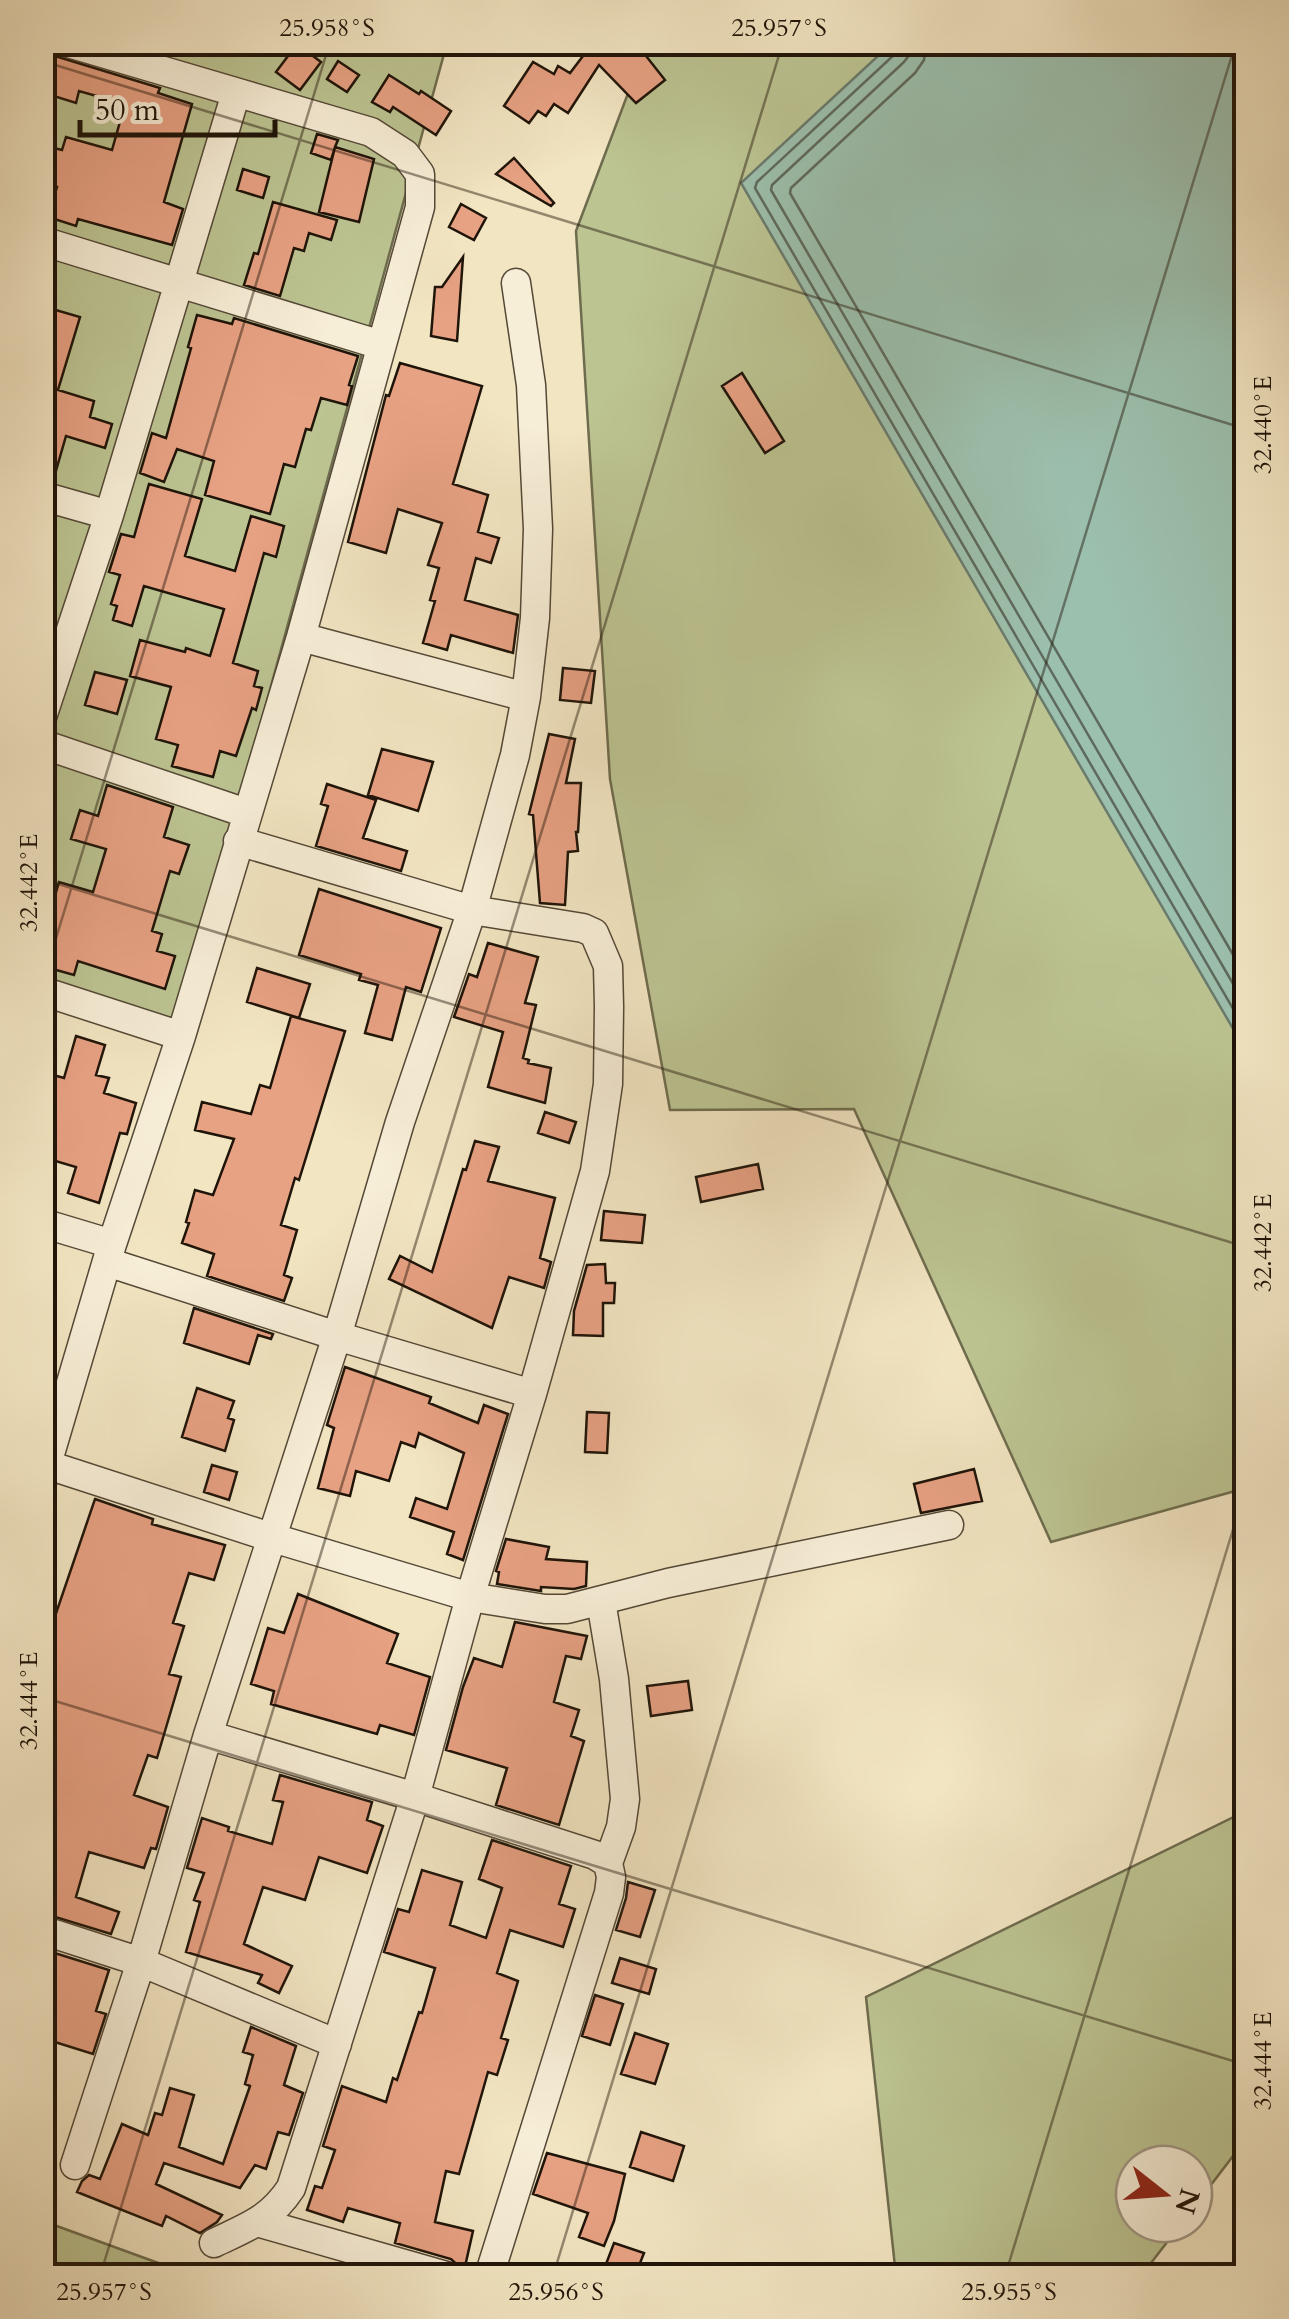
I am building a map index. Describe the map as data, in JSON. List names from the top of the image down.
{
  "scale_bar": "50 m",
  "north": "right",
  "coordinates": [
    "25.958°S",
    "25.957°S",
    "32.440°E",
    "32.442°E",
    "32.444°E",
    "25.956°S",
    "25.955°S"
  ]
}
